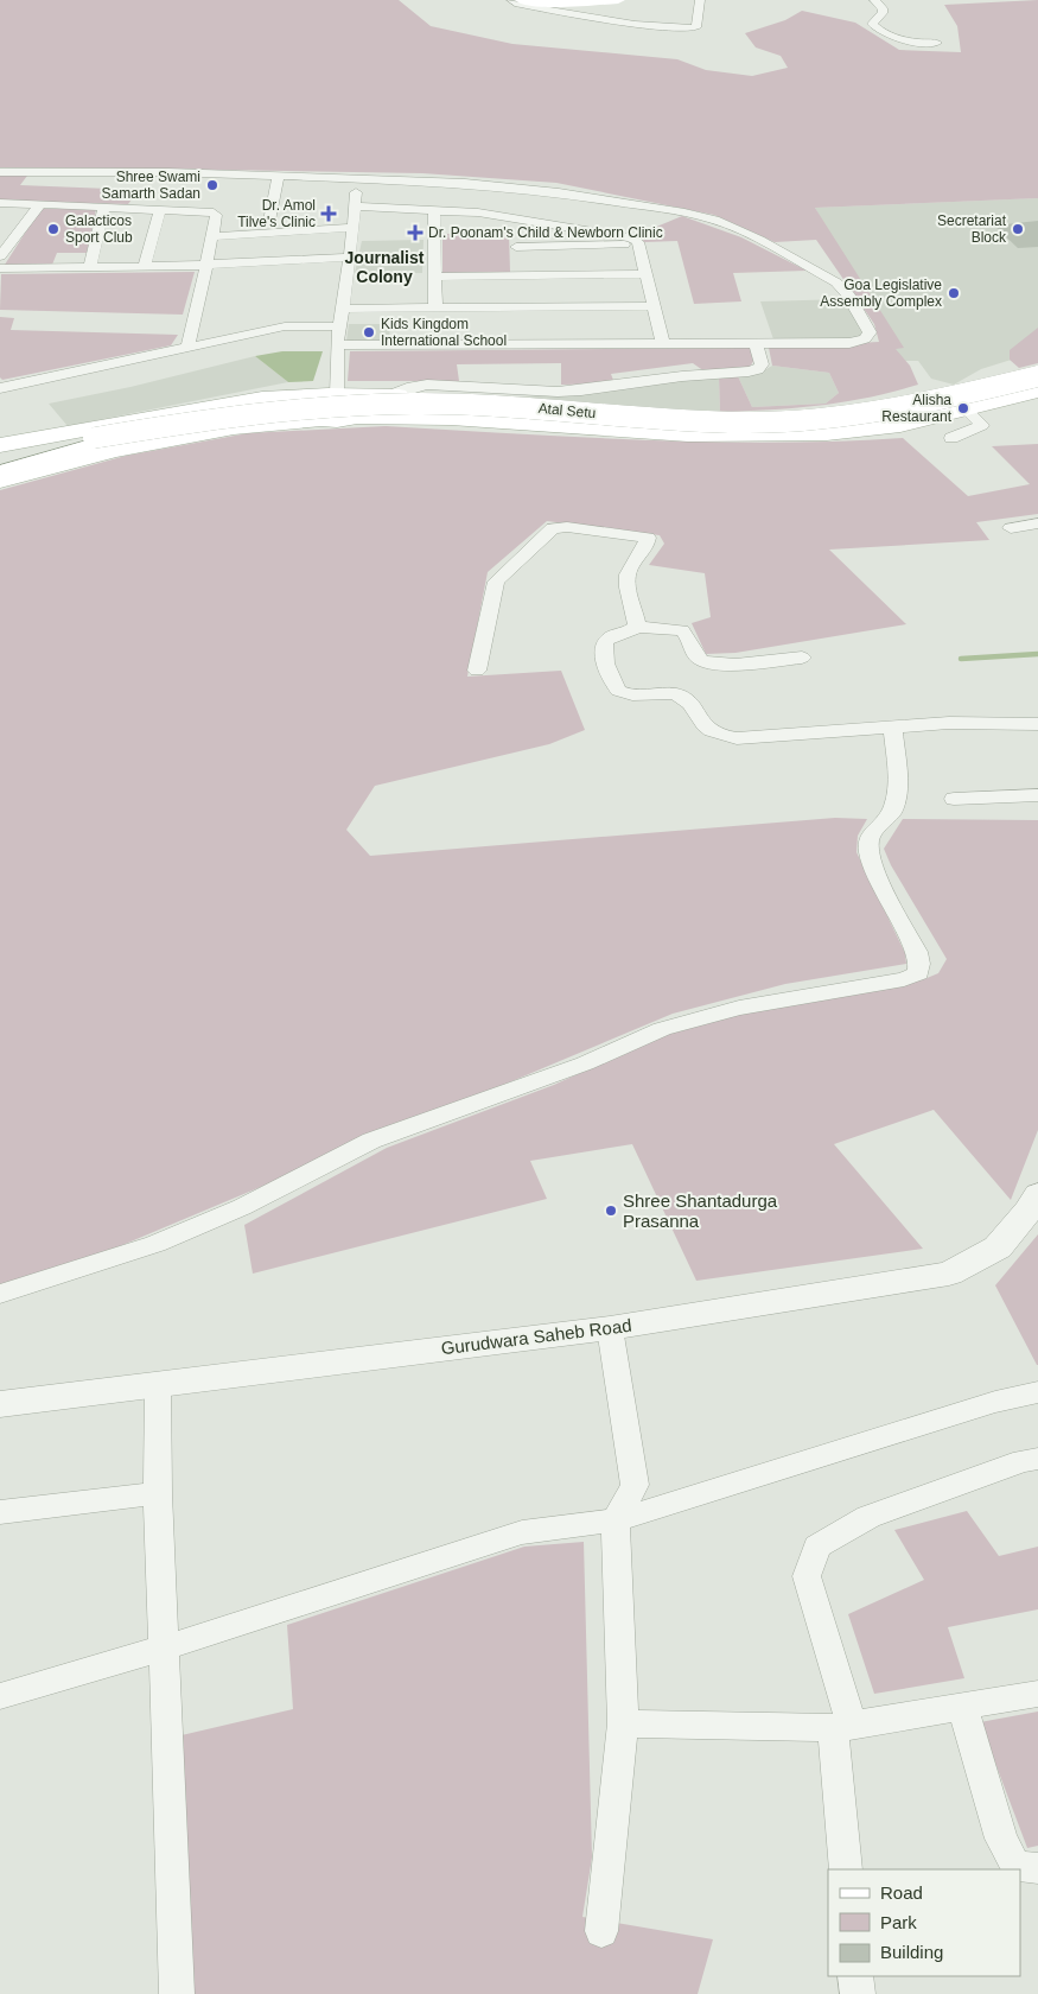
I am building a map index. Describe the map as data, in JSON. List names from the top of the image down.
{
  "streets": {
    "main road": ["Atal Setu"],
    "street": ["Gurudwara Saheb Road"]
  },
  "districts": ["Journalist Colony"],
  "places": {
    "other": [
      "Shree Swami Samarth Sadan",
      "Galacticos Sport Club",
      "Secretariat Block",
      "Goa Legislative Assembly Complex",
      "Kids Kingdom International School",
      "Alisha Restaurant",
      "Shree Shantadurga Prasanna"
    ],
    "health": ["Dr. Amol Tilve's Clinic", "Dr. Poonam's Child & Newborn Clinic"]
  },
  "legend": ["Road", "Park", "Building"]
}
